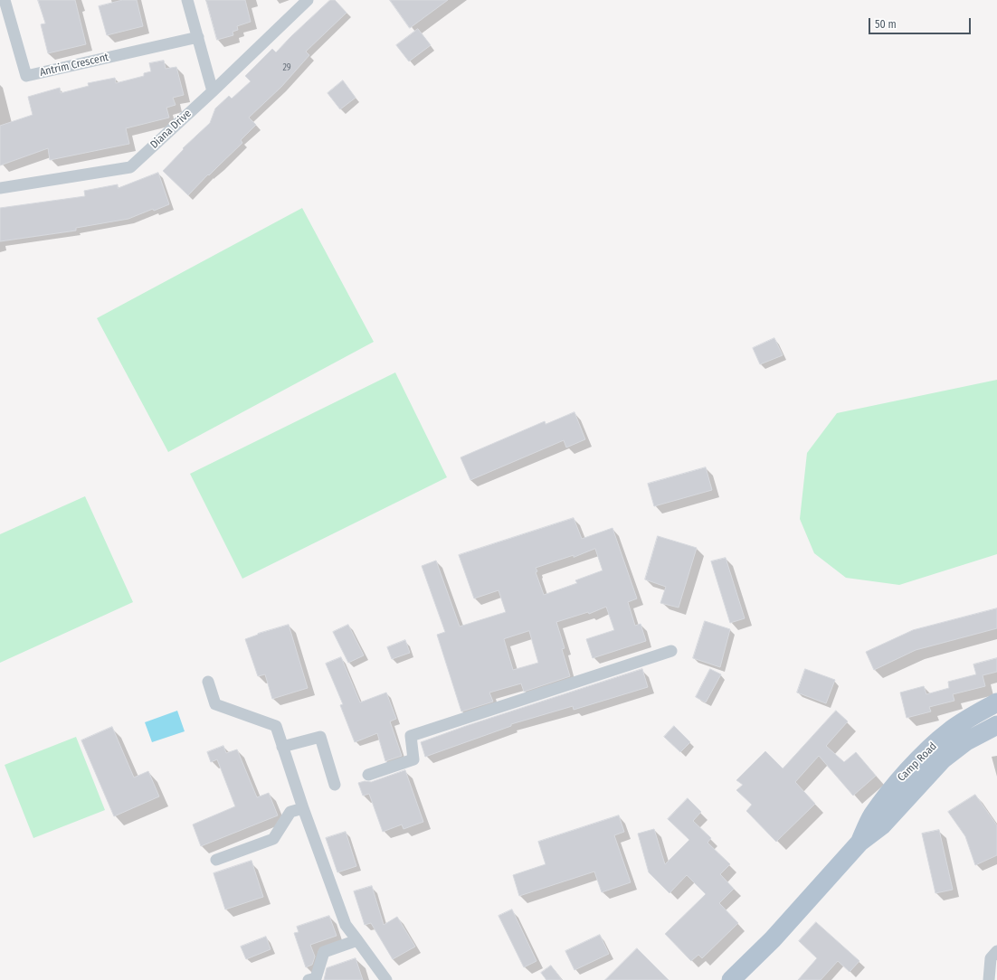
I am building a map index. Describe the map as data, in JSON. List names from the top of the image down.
{
  "streets": {
    "main road": ["Camp Road"],
    "street": ["Antrim Crescent", "Diana Drive"]
  },
  "house_numbers": ["29"],
  "scale_bar": "50 m"
}
